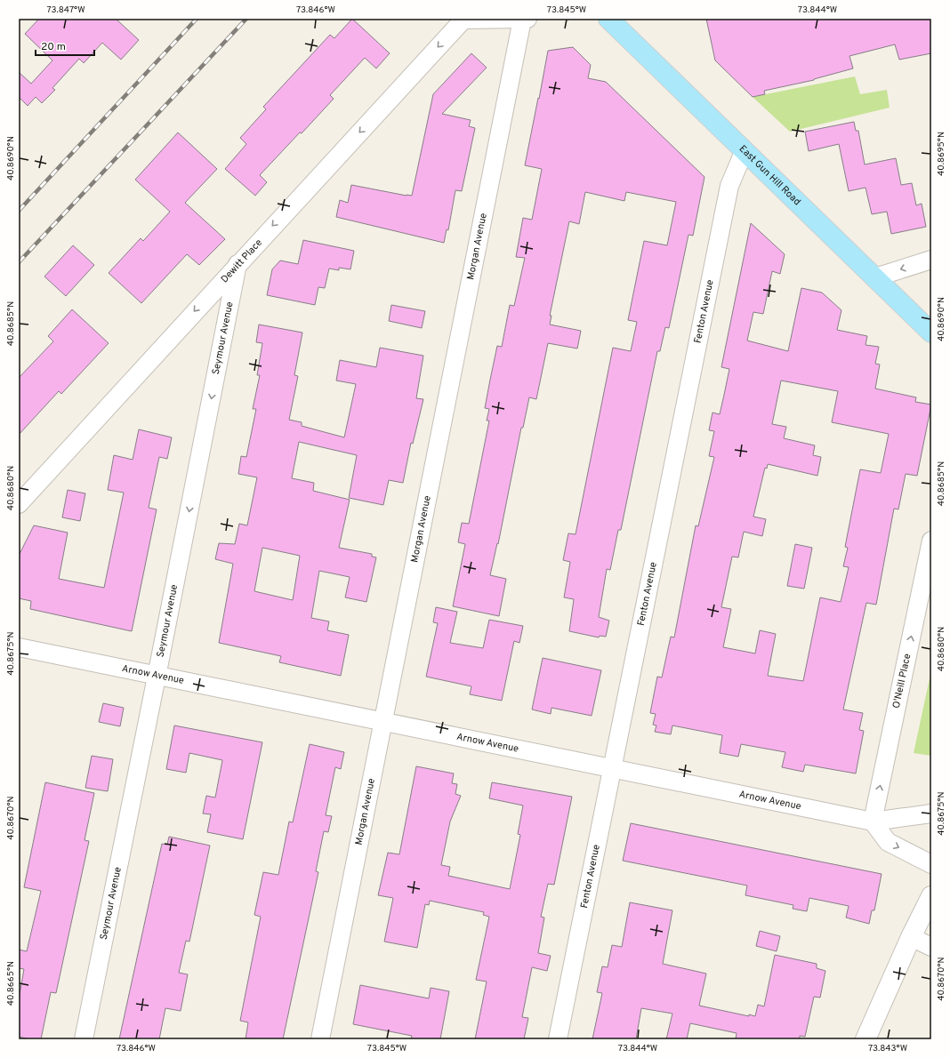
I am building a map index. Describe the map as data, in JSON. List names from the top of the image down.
{
  "streets": {
    "main road": ["East Gun Hill Road"],
    "street": [
      "Morgan Avenue",
      "Dewitt Place",
      "Fenton Avenue",
      "Seymour Avenue",
      "Arnow Avenue",
      "O'Neill Place"
    ]
  },
  "crossings": [
    ["East Gun Hill Road", "Fenton Avenue"],
    ["Morgan Avenue", "Dewitt Place"],
    ["Morgan Avenue", "Arnow Avenue"],
    ["Dewitt Place", "Seymour Avenue"],
    ["Fenton Avenue", "Arnow Avenue"],
    ["Seymour Avenue", "Arnow Avenue"],
    ["Arnow Avenue", "O'Neill Place"]
  ],
  "one_way": ["Dewitt Place", "Seymour Avenue", "O'Neill Place"],
  "scale_bar": "20 m",
  "coordinates": [
    "73.847°W",
    "73.846°W",
    "73.845°W",
    "73.844°W",
    "40.8695°N",
    "40.8690°N",
    "40.8685°N",
    "40.8680°N",
    "40.8675°N",
    "40.8670°N",
    "40.8665°N",
    "73.843°W"
  ]
}
